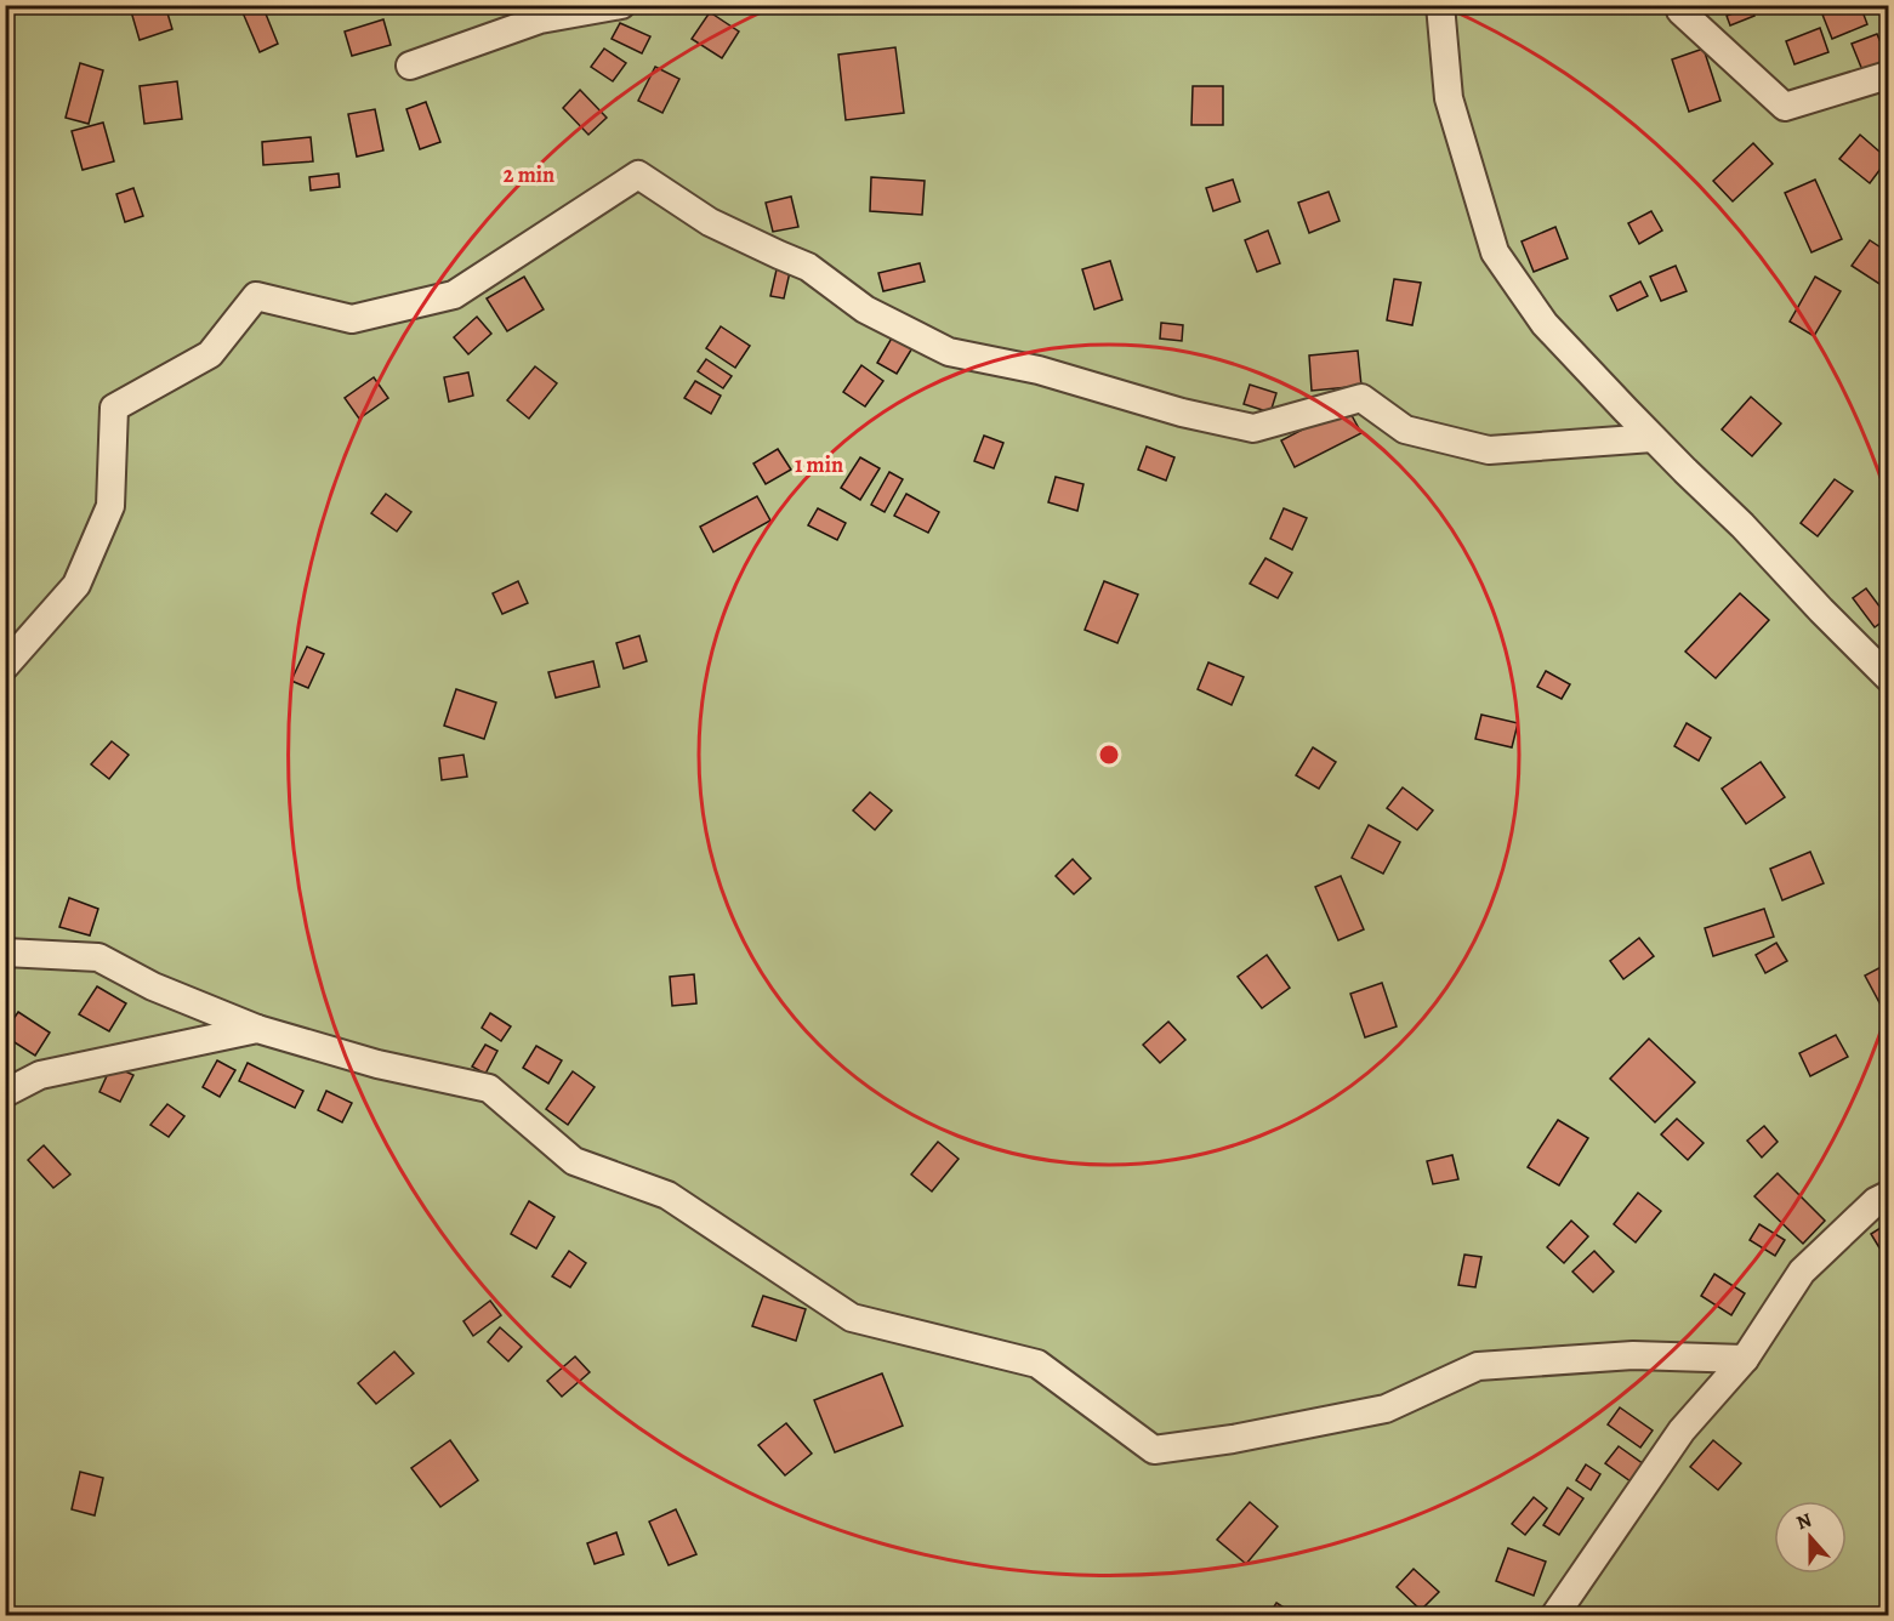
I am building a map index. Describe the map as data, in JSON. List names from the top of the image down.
{
  "north": "top",
  "rings": ["2 min", "1 min"]
}
